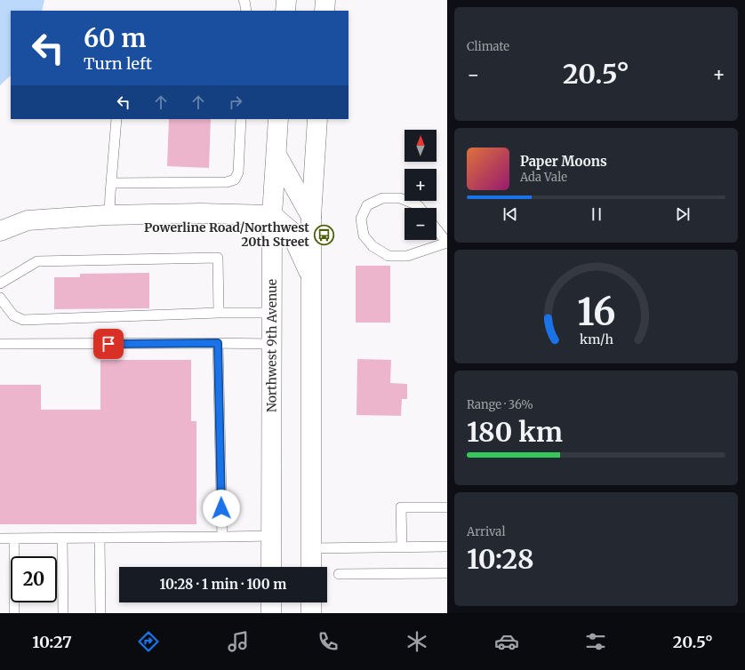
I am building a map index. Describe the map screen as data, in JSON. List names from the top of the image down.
{
  "streets": {
    "main road": ["Northwest 9th Avenue"]
  },
  "places": {
    "bus stop": ["Powerline Road/Northwest 20th Street"]
  },
  "north": "top",
  "page": {
    "tile": [
      "Climate",
      ["Range · 36%", "180 km"],
      ["Arrival", "10:28"]
    ],
    "turn": ["60 m", "Turn left"],
    "heat": ["−", "20.5°", "+"],
    "map_buttons": ["+", "−"],
    "song": ["Paper Moons", "Ada Vale"],
    "limit": "20",
    "trip": "10:28 · 1 min · 100 m",
    "tabs": ["10:27", "20.5°"],
    "gauge": ["16", "km/h"]
  }
}
